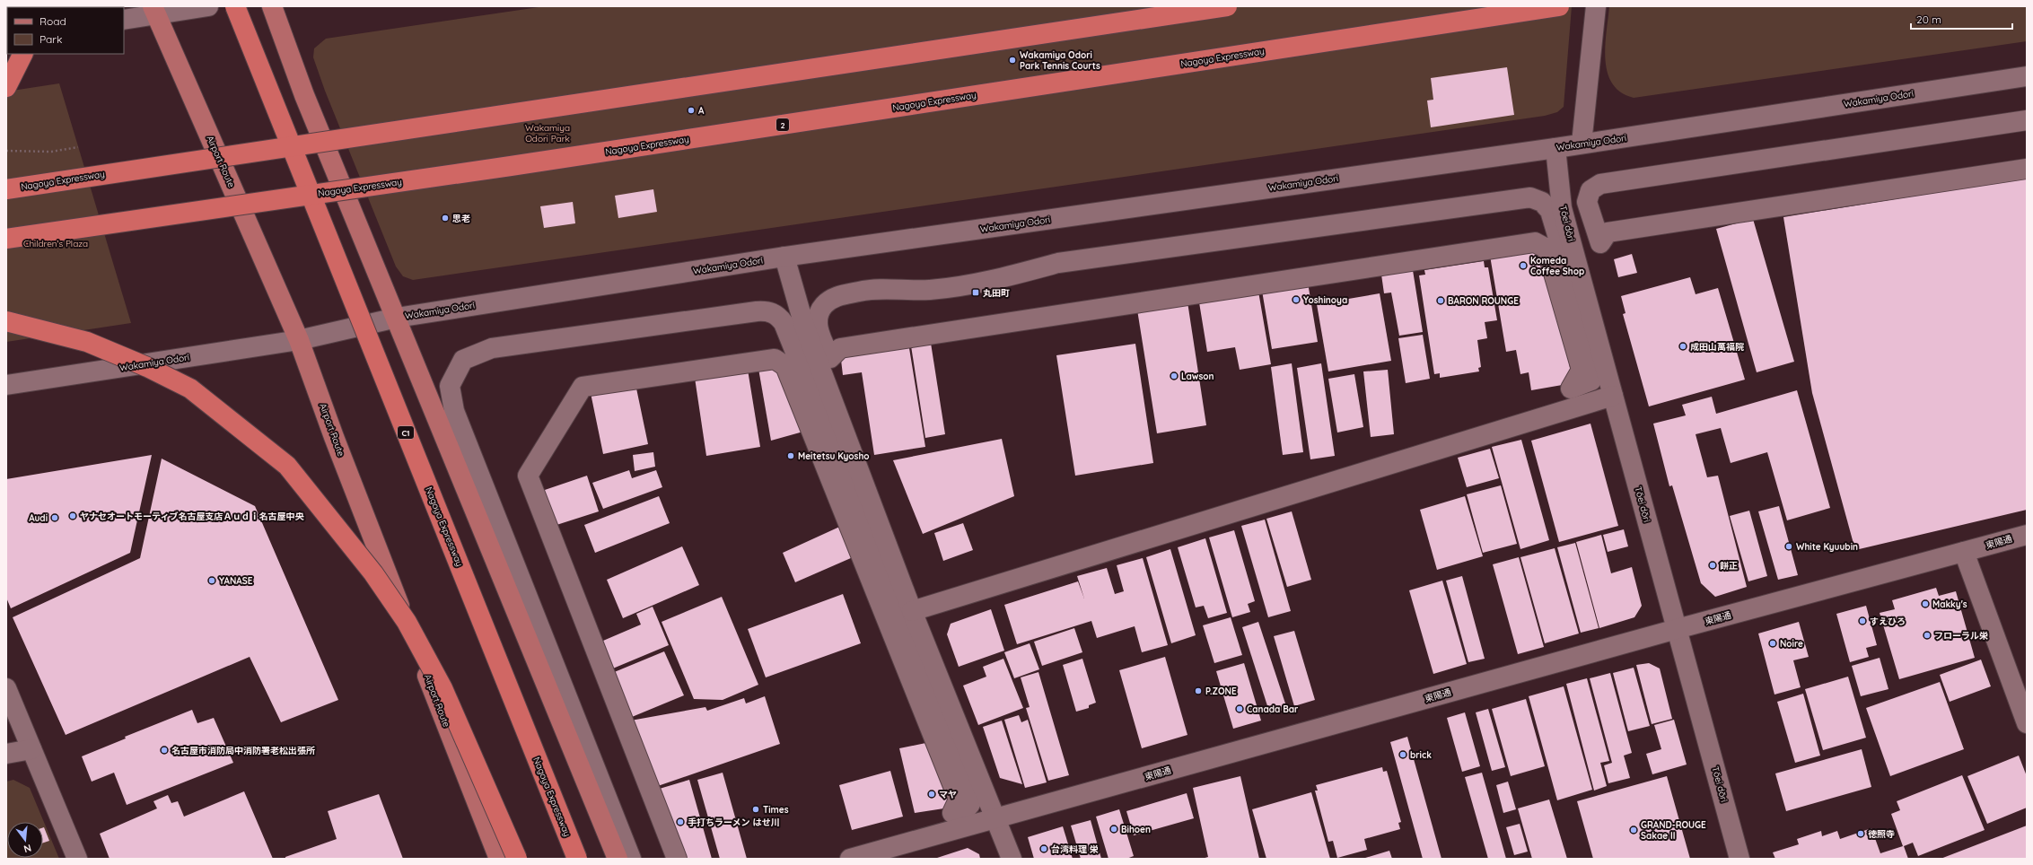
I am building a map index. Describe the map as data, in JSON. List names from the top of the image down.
{
  "streets": {
    "highway": ["Nagoya Expressway", "2", "C1"],
    "main road": ["Airport Route"],
    "street": ["Wakamiya Odori", "Tōei dōri", "東陽通"]
  },
  "crossings": [
    ["Wakamiya Odori", "Airport Route"],
    ["Wakamiya Odori", "Tōei dōri"],
    ["Tōei dōri", "東陽通"]
  ],
  "parks": ["Wakamiya Odori Park", "Children's Plaza"],
  "places": {
    "other": [
      "Wakamiya Odori Park Tennis Courts",
      "A",
      "思老",
      "Komeda Coffee Shop",
      "Yoshinoya",
      "BARON ROUNGE",
      "成田山萬福院",
      "Lawson",
      "Meitetsu Kyosho",
      "ヤナセオートモーティブ名古屋支店Ａｕｄｉ名古屋中央",
      "Audi",
      "White Kyuubin",
      "餅正",
      "YANASE",
      "Makky's",
      "すえひろ",
      "フローラル栄",
      "Noire",
      "P.ZONE",
      "Canada Bar",
      "名古屋市消防局中消防署老松出張所",
      "brick",
      "マヤ",
      "Times",
      "手打ちラーメン はせ川",
      "Bihoen",
      "GRAND-ROUGE Sakae II",
      "徳照寺",
      "台湾料理 栄"
    ],
    "transit": ["丸田町"]
  },
  "legend": ["Road", "Park"],
  "scale_bar": "20 m",
  "north": "bottom"
}
